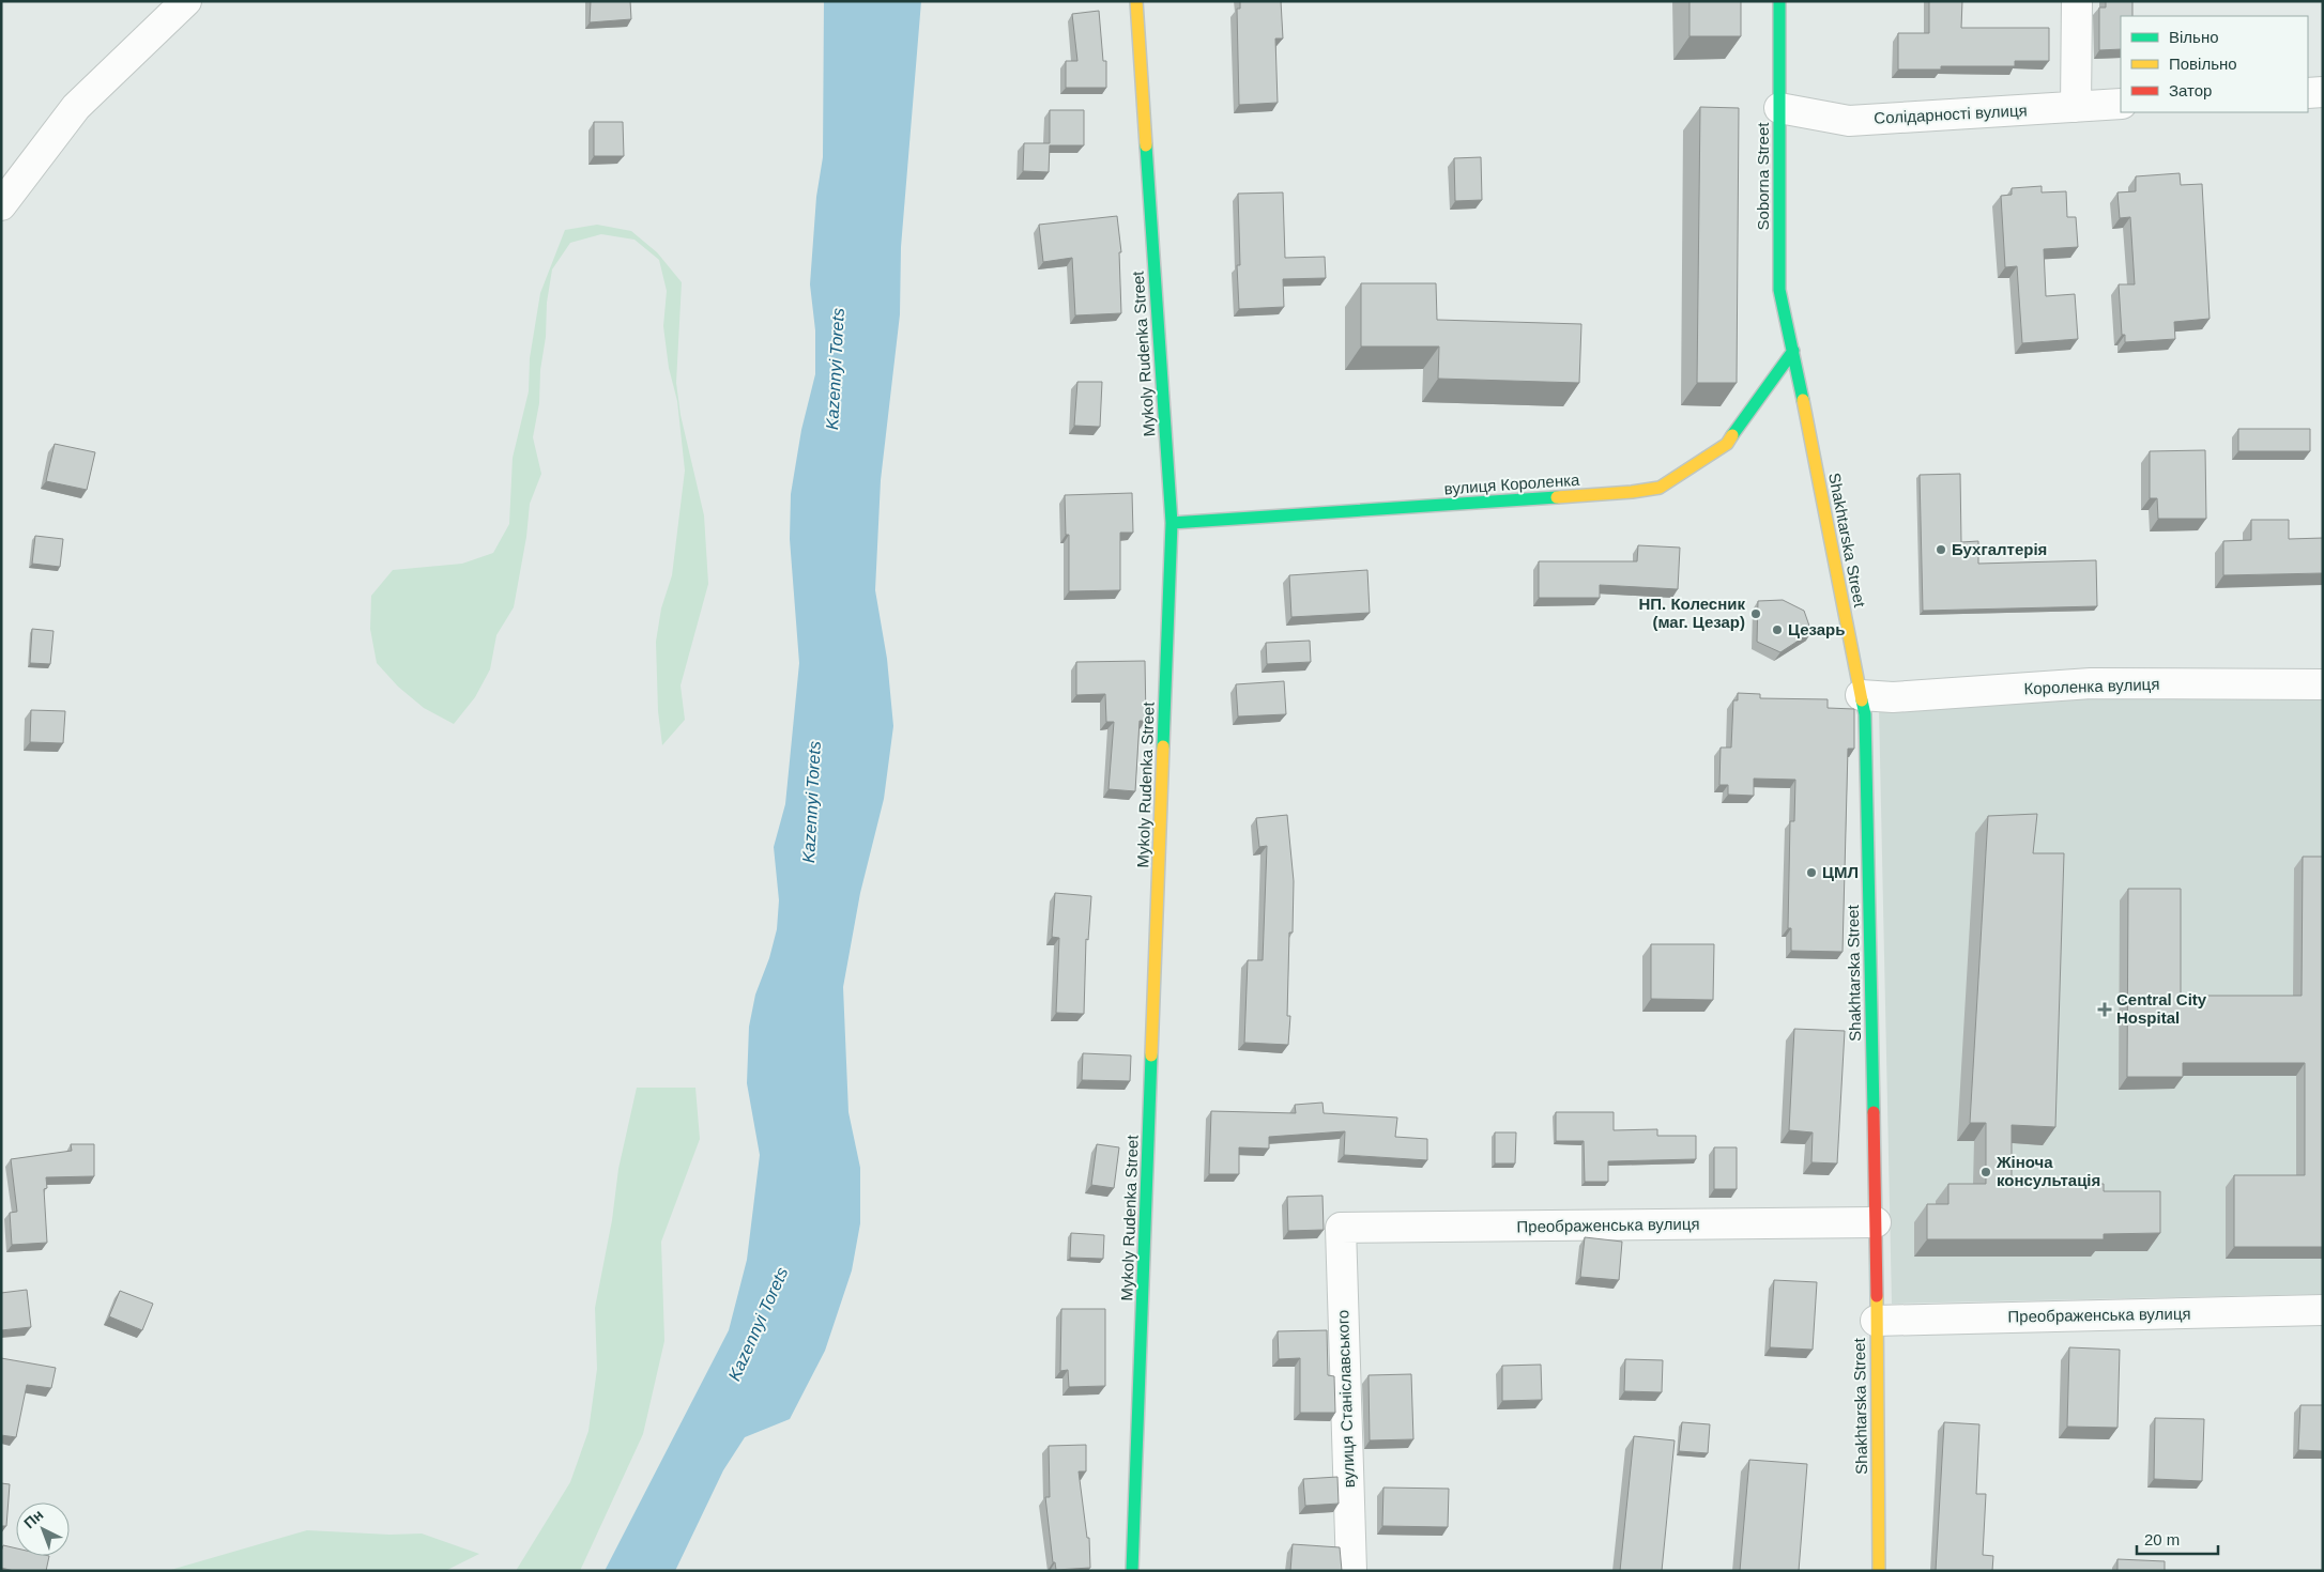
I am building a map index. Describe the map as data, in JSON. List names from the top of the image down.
{
  "streets": {
    "street": [
      "Солідарності вулиця",
      "Soborna Street",
      "Mykoly Rudenka Street",
      "вулиця Короленка",
      "Shakhtarska Street",
      "Короленка вулиця",
      "Преображенська вулиця",
      "вулиця Станіславського"
    ]
  },
  "crossings": [
    ["Солідарності вулиця", "Soborna Street"],
    ["Soborna Street", "вулиця Короленка"],
    ["Soborna Street", "Shakhtarska Street"],
    ["Mykoly Rudenka Street", "вулиця Короленка"],
    ["вулиця Короленка", "Shakhtarska Street"],
    ["Shakhtarska Street", "Короленка вулиця"],
    ["Shakhtarska Street", "Преображенська вулиця"],
    ["Преображенська вулиця", "вулиця Станіславського"]
  ],
  "water": ["Kazennyi Torets"],
  "places": {
    "other": [
      "Бухгалтерія",
      "НП. Колесник (маг. Цезар)",
      "Цезарь",
      "ЦМЛ",
      "Жіноча консультація"
    ],
    "health": ["Central City Hospital"]
  },
  "legend": ["Вільно", "Повільно", "Затор"],
  "scale_bar": "20 m",
  "north": "top left"
}
